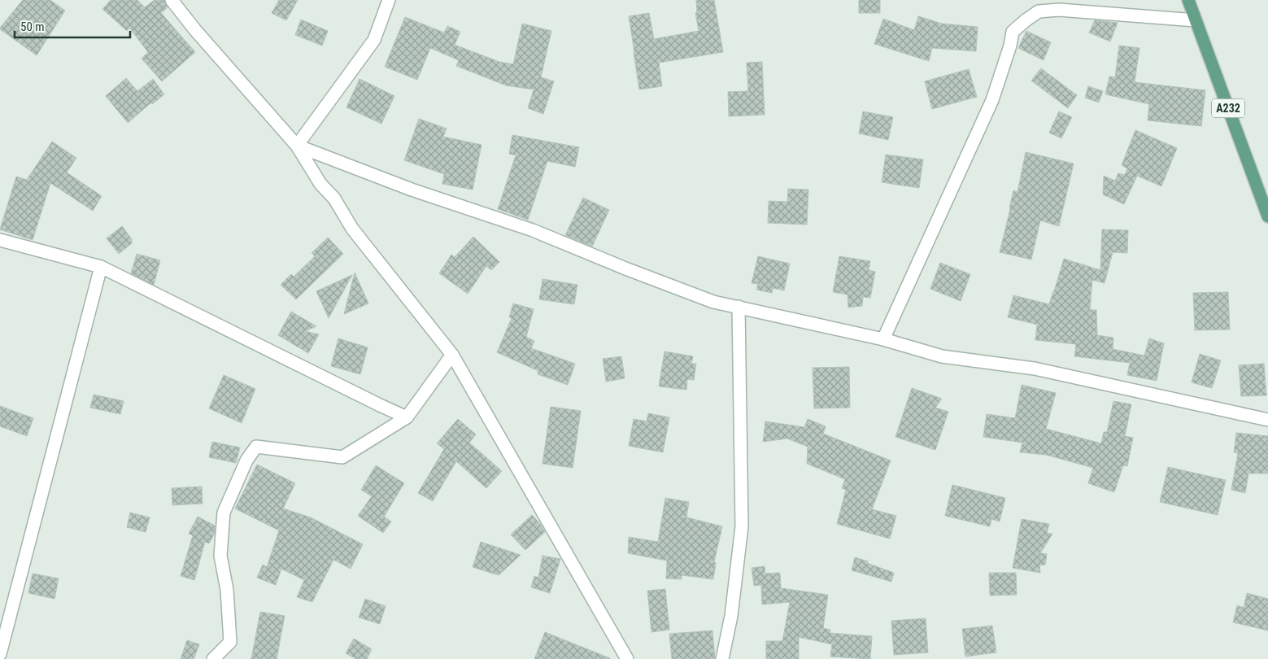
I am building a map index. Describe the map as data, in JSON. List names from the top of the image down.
{
  "streets": {
    "main road": ["A232"]
  },
  "scale_bar": "50 m"
}
